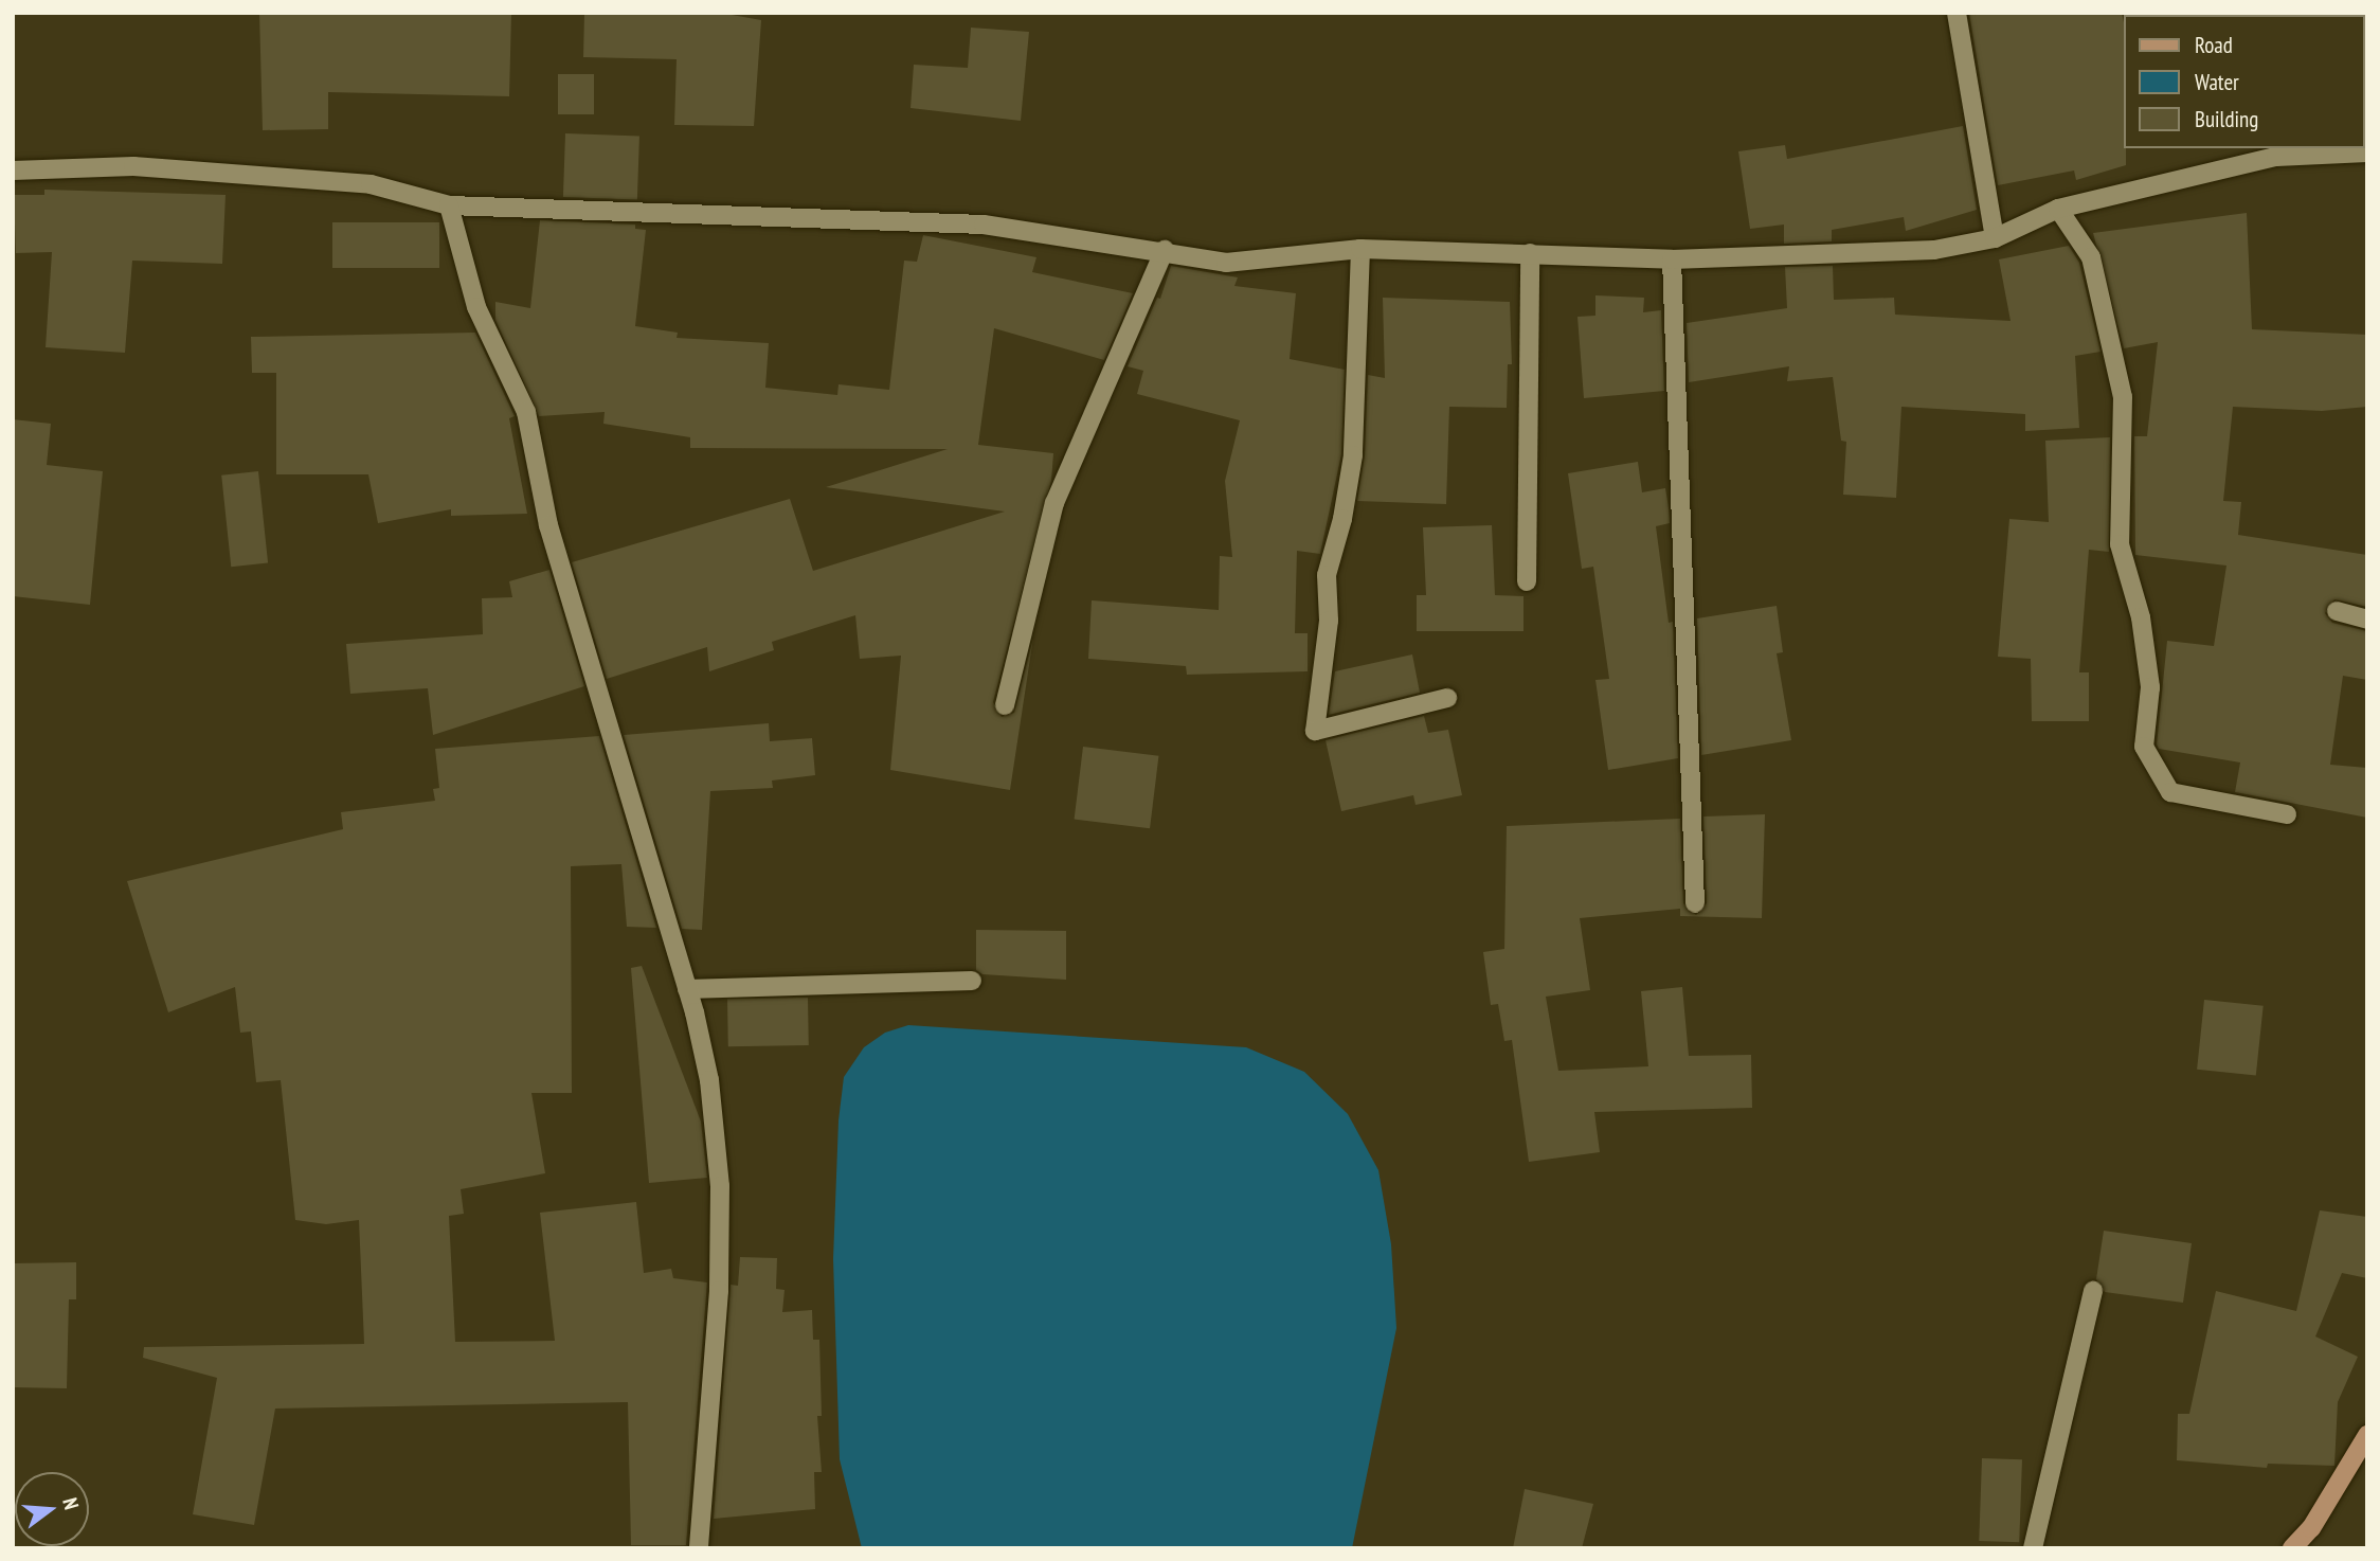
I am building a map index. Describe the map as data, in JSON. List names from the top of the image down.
{
  "legend": ["Road", "Water", "Building"],
  "north": "right"
}
